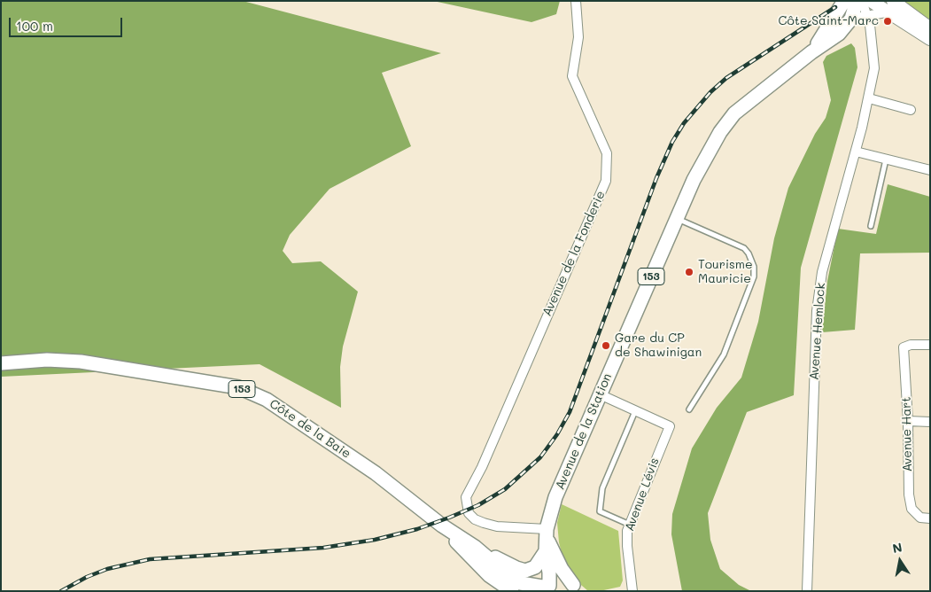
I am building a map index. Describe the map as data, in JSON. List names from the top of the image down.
{
  "streets": {
    "main road": ["153", "Côte de la Baie", "Avenue de la Station"],
    "street": [
      "Avenue de la Fonderie",
      "Avenue Hemlock",
      "Avenue Hart",
      "Avenue Lévis"
    ]
  },
  "crossings": [
    ["Avenue de la Fonderie", "153"],
    ["Avenue de la Fonderie", "Avenue de la Station"],
    ["153", "Côte de la Baie"],
    ["153", "Avenue de la Station"]
  ],
  "places": ["Côte Saint-Marc", "Tourisme Mauricie", "Gare du CP de Shawinigan"],
  "scale_bar": "100 m",
  "north": "top"
}
